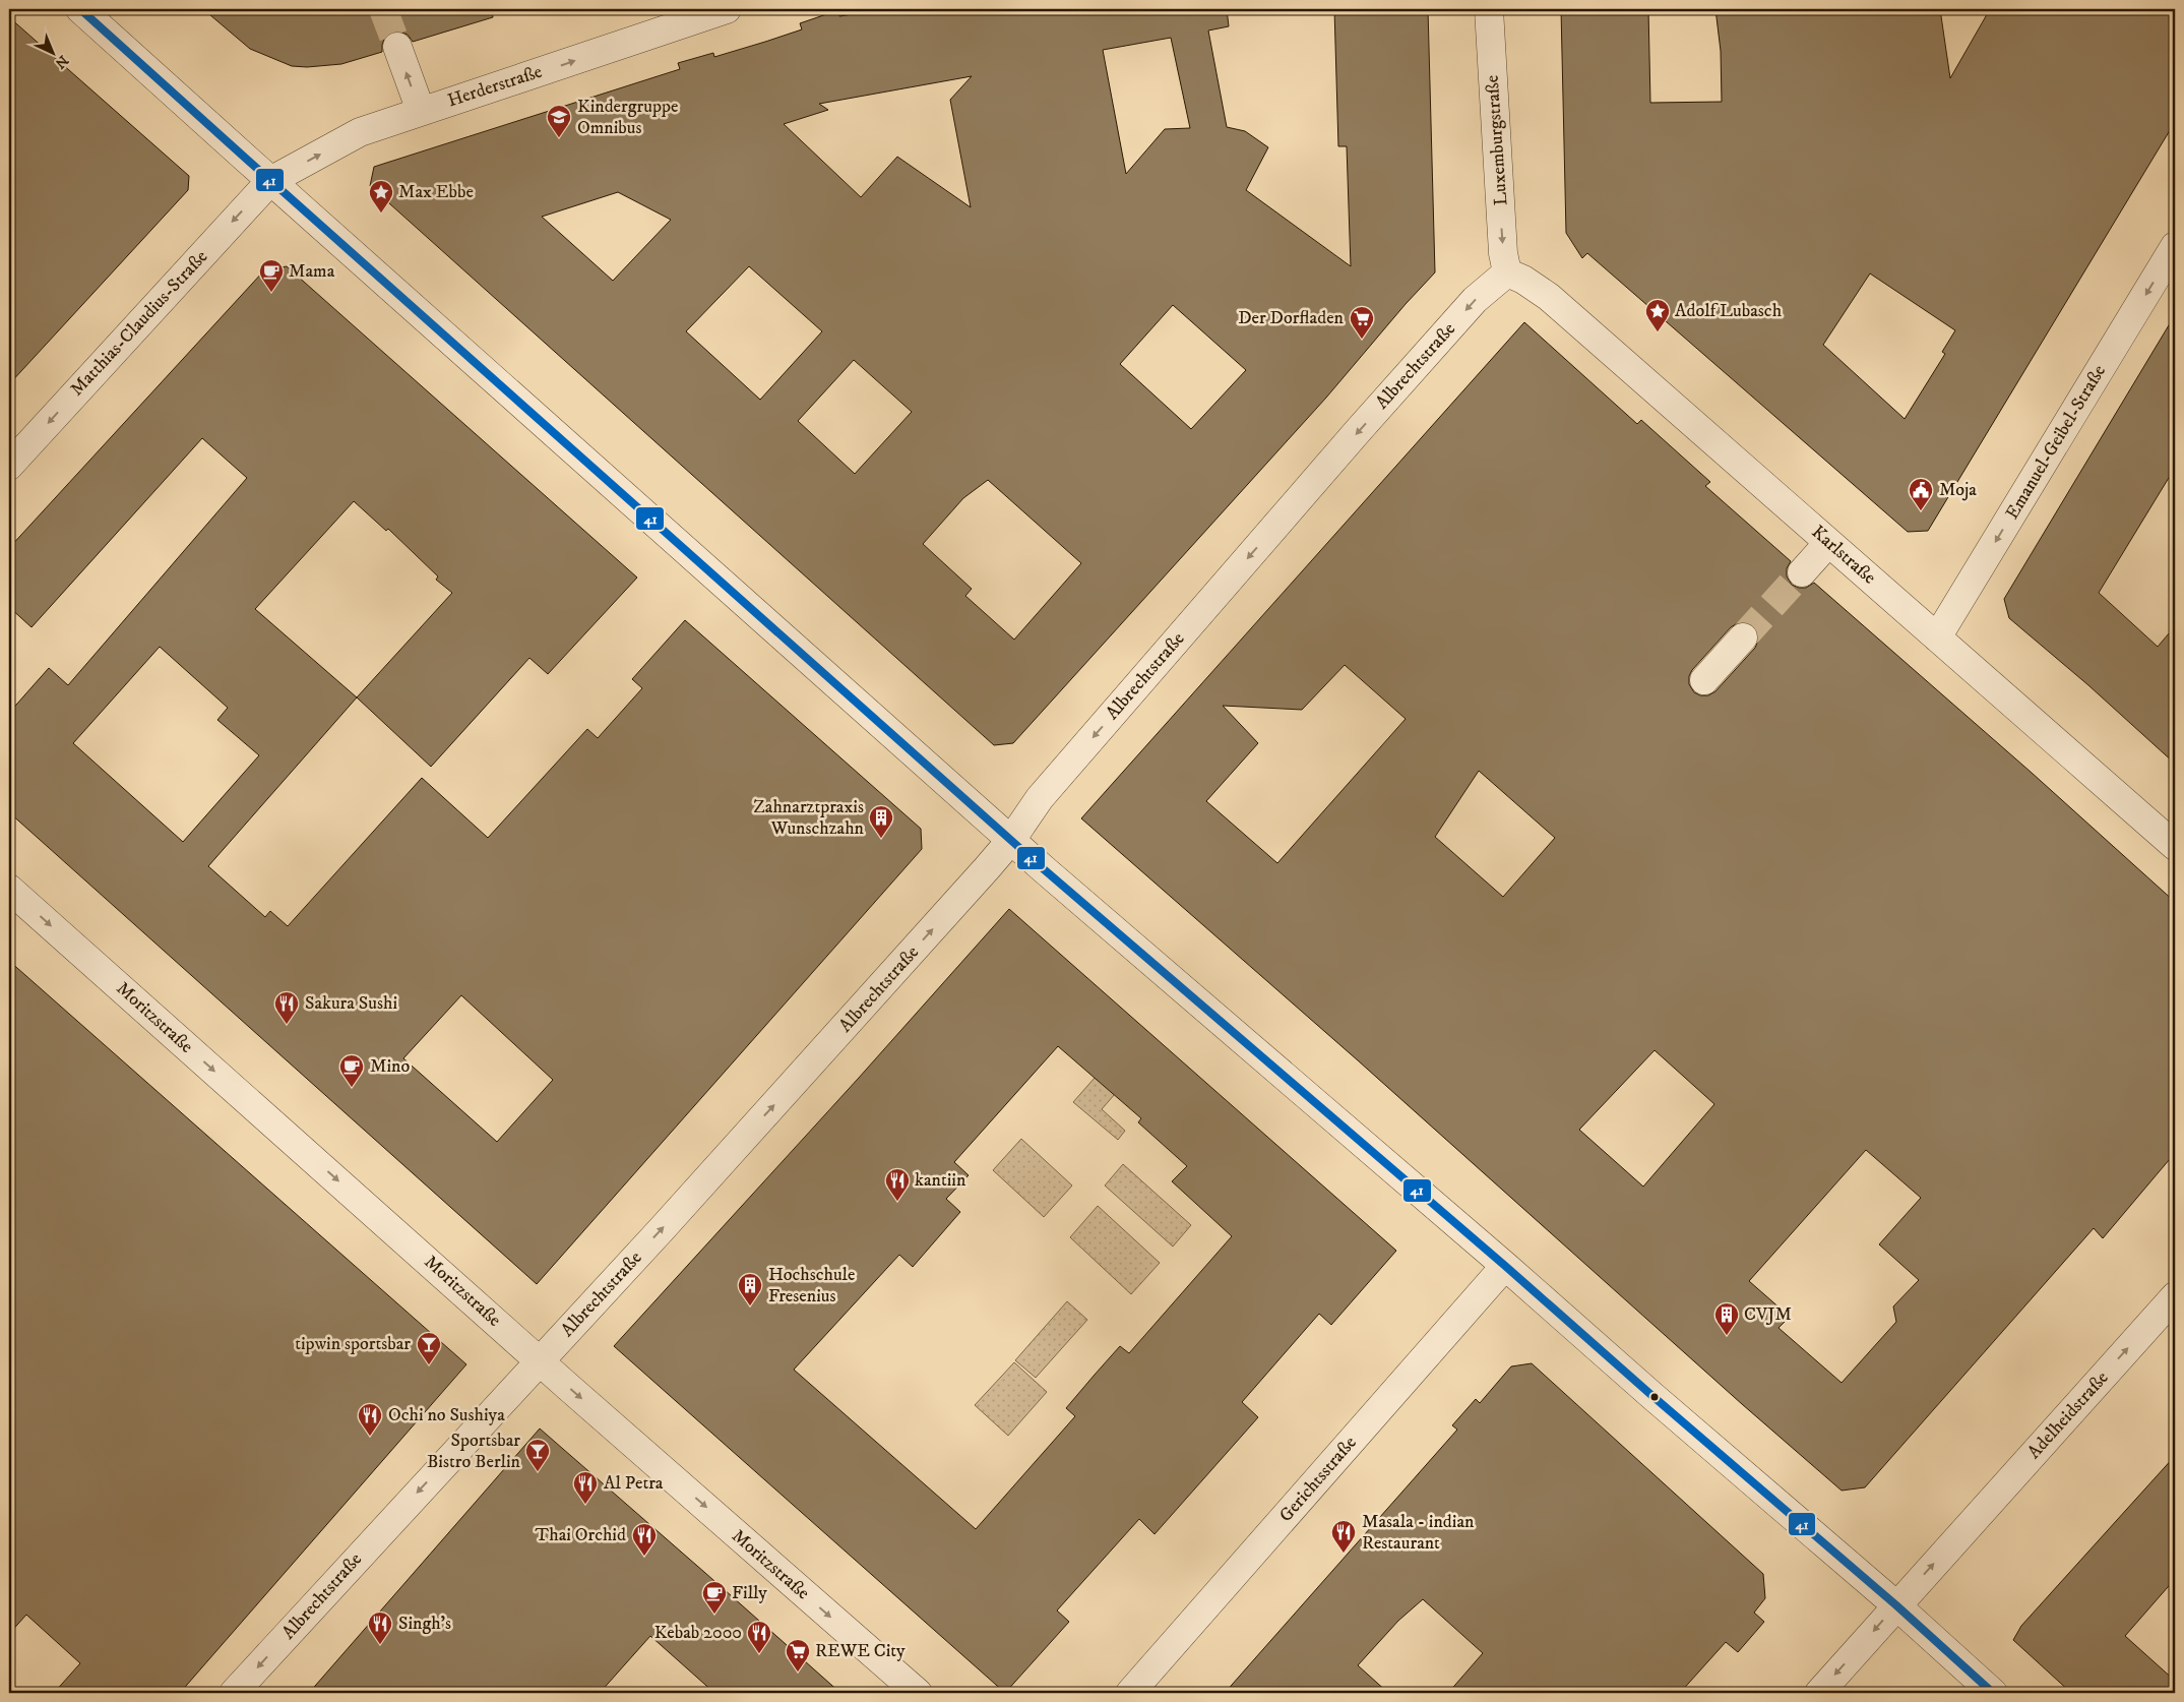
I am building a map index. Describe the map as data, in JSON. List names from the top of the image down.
{
  "streets": {
    "street": [
      "Herderstraße",
      "Luxemburgstraße",
      "Matthias-Claudius-Straße",
      "Albrechtstraße",
      "Emanuel-Geibel-Straße",
      "Karlstraße",
      "Moritzstraße",
      "Adelheidstraße",
      "Gerichtsstraße"
    ]
  },
  "crossings": [
    ["Herderstraße", "Matthias-Claudius-Straße"],
    ["Luxemburgstraße", "Albrechtstraße"],
    ["Luxemburgstraße", "Karlstraße"],
    ["Albrechtstraße", "Karlstraße"],
    ["Albrechtstraße", "Moritzstraße"],
    ["Emanuel-Geibel-Straße", "Karlstraße"]
  ],
  "one_way": [
    "Herderstraße",
    "Luxemburgstraße",
    "Matthias-Claudius-Straße",
    "Emanuel-Geibel-Straße",
    "Moritzstraße"
  ],
  "places": {
    "school or university": ["Kindergruppe Omnibus"],
    "place": ["Max Ebbe", "Adolf Lubasch"],
    "cafe": ["Mama", "Mino", "Filly"],
    "supermarket": ["Der Dorfladen", "REWE City"],
    "public building": ["Moja"],
    "building": ["Zahnarztpraxis Wunschzahn", "Hochschule Fresenius", "CVJM"],
    "restaurant": [
      "Sakura Sushi",
      "kantiin",
      "Ochi no Sushiya",
      "Al Petra",
      "Masala - indian Restaurant",
      "Thai Orchid",
      "Singh's",
      "Kebab 2000"
    ],
    "bar": ["tipwin sportsbar", "Sportsbar Bistro Berlin"]
  },
  "lines": ["transit line 41"],
  "north": "bottom right"
}
